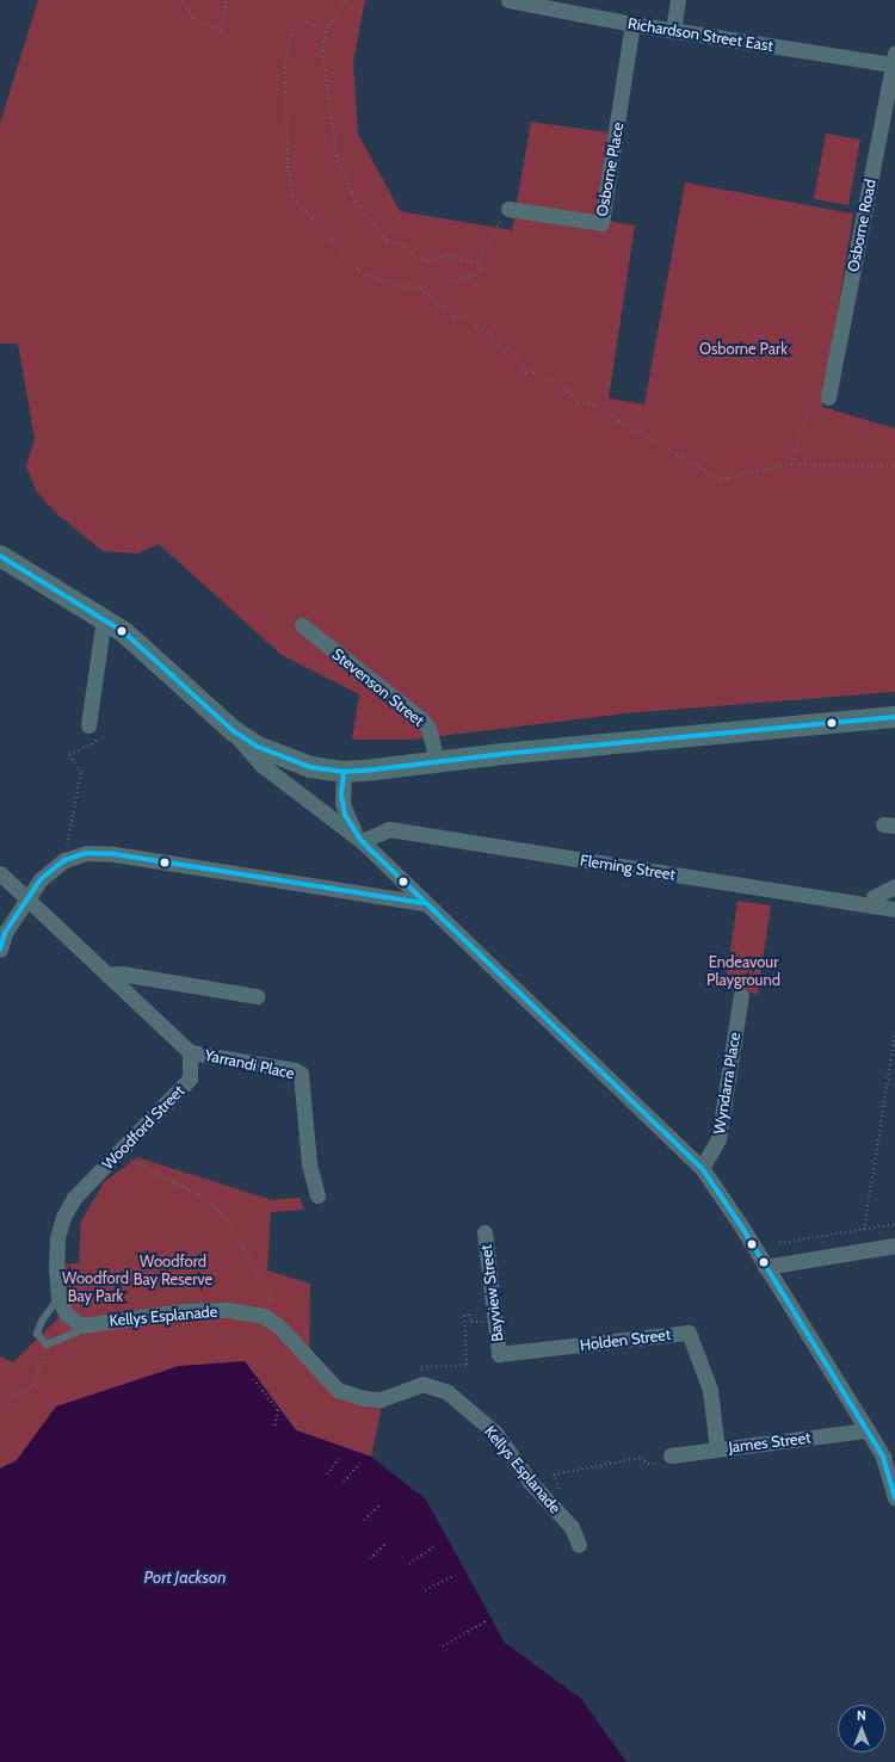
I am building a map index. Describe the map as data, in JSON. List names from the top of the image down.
{
  "streets": {
    "street": [
      "Richardson Street East",
      "Osborne Place",
      "Osborne Road",
      "Stevenson Street",
      "Fleming Street",
      "Yarrandi Place",
      "Wyndarra Place",
      "Woodford Street",
      "Bayview Street",
      "Kellys Esplanade",
      "Holden Street",
      "James Street"
    ]
  },
  "crossings": [
    ["Richardson Street East", "Osborne Place"],
    ["Richardson Street East", "Osborne Road"],
    ["Yarrandi Place", "Woodford Street"],
    ["Bayview Street", "Holden Street"],
    ["Holden Street", "James Street"]
  ],
  "water": ["Port Jackson"],
  "parks": [
    "Osborne Park",
    "Endeavour Playground",
    "Woodford Bay Reserve",
    "Woodford Bay Park"
  ],
  "north": "top"
}
